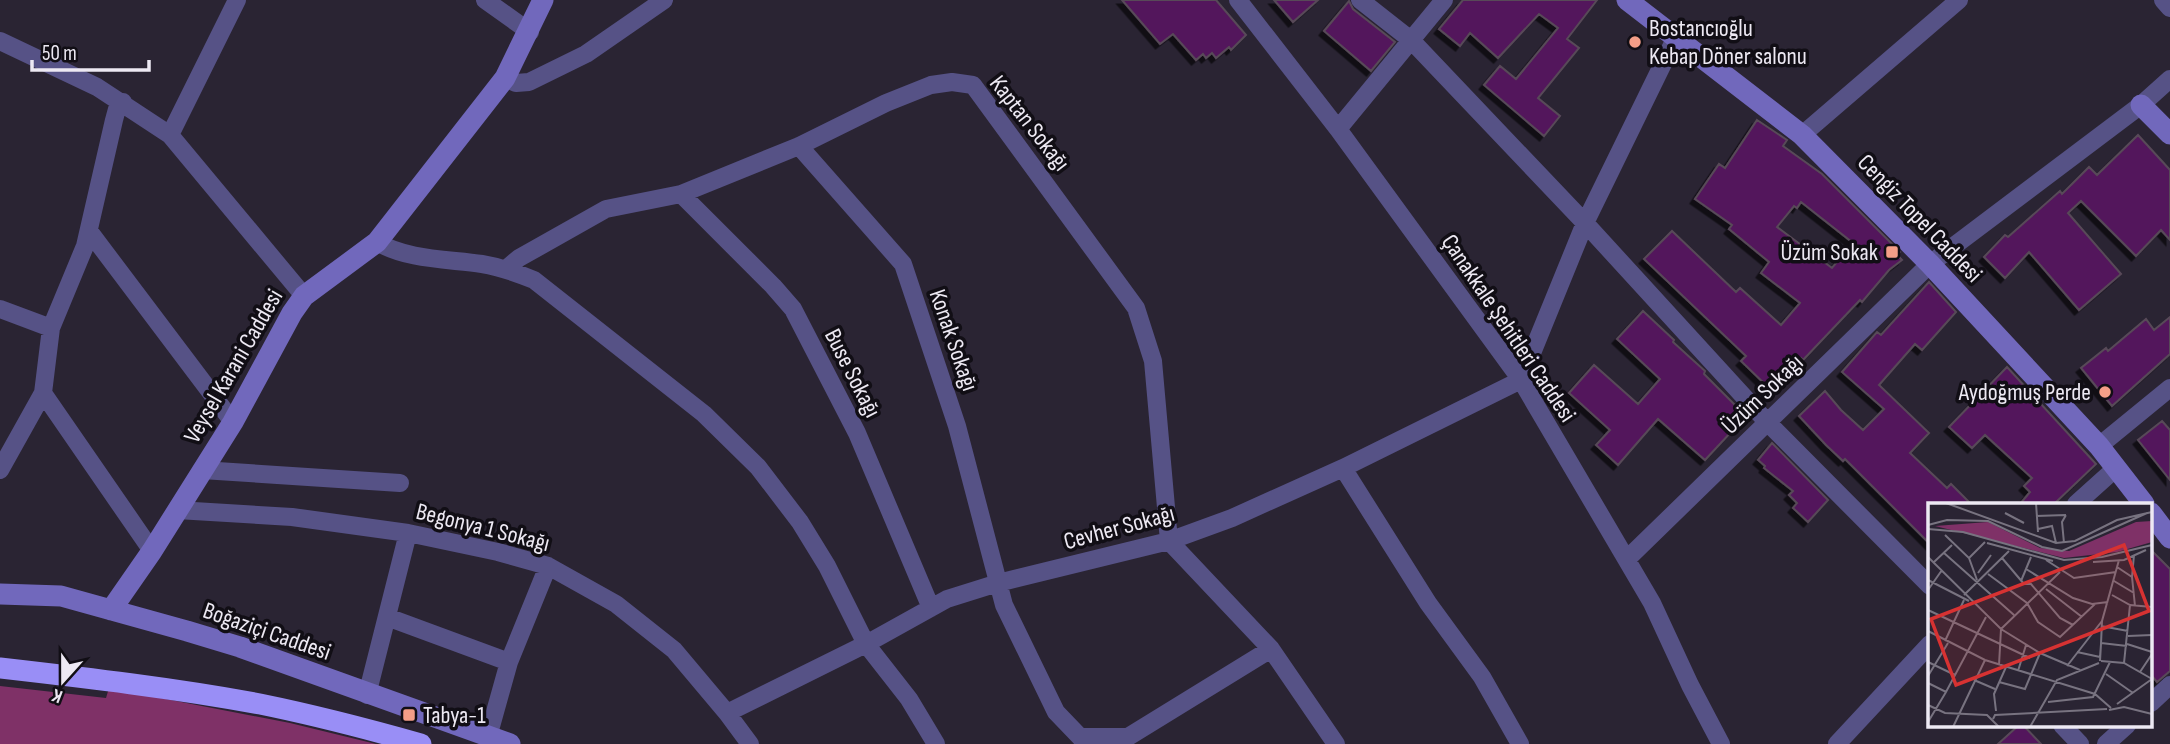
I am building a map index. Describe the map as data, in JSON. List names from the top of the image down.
{
  "streets": {
    "main road": ["Cengiz Topel Caddesi", "Veysel Karani Caddesi", "Boğaziçi Caddesi"],
    "street": [
      "Kaptan Sokağı",
      "Çanakkale Şehitleri Caddesi",
      "Konak Sokağı",
      "Buse Sokağı",
      "Üzüm Sokağı",
      "Begonya 1 Sokağı",
      "Cevher Sokağı"
    ]
  },
  "crossings": [
    ["Kaptan Sokağı", "Konak Sokağı"],
    ["Kaptan Sokağı", "Buse Sokağı"],
    ["Kaptan Sokağı", "Cevher Sokağı"],
    ["Cengiz Topel Caddesi", "Üzüm Sokağı"],
    ["Çanakkale Şehitleri Caddesi", "Üzüm Sokağı"],
    ["Çanakkale Şehitleri Caddesi", "Cevher Sokağı"],
    ["Konak Sokağı", "Cevher Sokağı"],
    ["Veysel Karani Caddesi", "Begonya 1 Sokağı"],
    ["Veysel Karani Caddesi", "Boğaziçi Caddesi"],
    ["Buse Sokağı", "Cevher Sokağı"],
    ["Begonya 1 Sokağı", "Cevher Sokağı"]
  ],
  "places": {
    "other": ["Bostancıoğlu Kebap Döner salonu", "Aydoğmuş Perde"],
    "transit": ["Üzüm Sokak", "Tabya-1"]
  },
  "scale_bar": "50 m",
  "north": "bottom"
}
